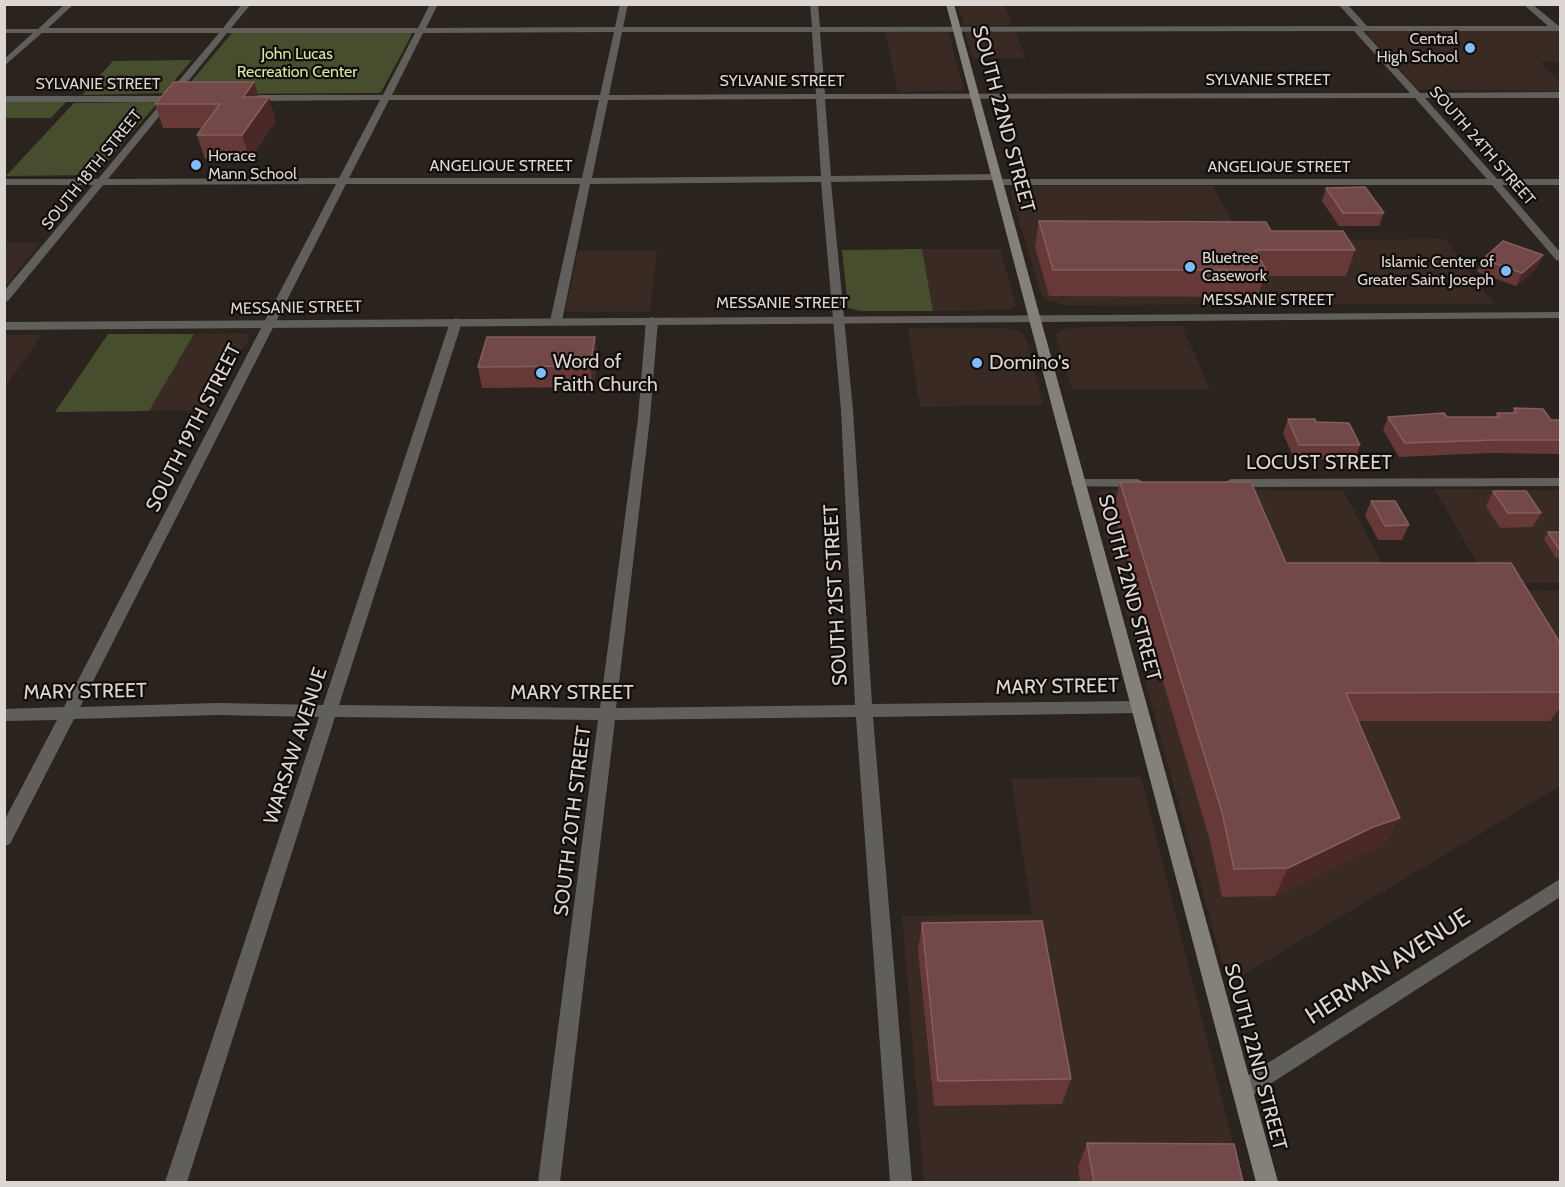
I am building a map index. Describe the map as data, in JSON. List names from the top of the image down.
{
  "streets": {
    "main road": ["SOUTH 22ND STREET"],
    "street": [
      "SYLVANIE STREET",
      "SOUTH 24TH STREET",
      "ANGELIQUE STREET",
      "SOUTH 18TH STREET",
      "MESSANIE STREET",
      "SOUTH 19TH STREET",
      "LOCUST STREET",
      "SOUTH 21ST STREET",
      "MARY STREET",
      "WARSAW AVENUE",
      "SOUTH 20TH STREET",
      "HERMAN AVENUE"
    ]
  },
  "crossings": [
    ["SYLVANIE STREET", "SOUTH 22ND STREET"],
    ["SYLVANIE STREET", "SOUTH 24TH STREET"],
    ["SYLVANIE STREET", "SOUTH 18TH STREET"],
    ["SYLVANIE STREET", "SOUTH 19TH STREET"],
    ["SYLVANIE STREET", "SOUTH 21ST STREET"],
    ["SOUTH 22ND STREET", "ANGELIQUE STREET"],
    ["SOUTH 22ND STREET", "MESSANIE STREET"],
    ["SOUTH 22ND STREET", "MARY STREET"],
    ["SOUTH 22ND STREET", "HERMAN AVENUE"],
    ["SOUTH 24TH STREET", "ANGELIQUE STREET"],
    ["ANGELIQUE STREET", "SOUTH 18TH STREET"],
    ["ANGELIQUE STREET", "SOUTH 19TH STREET"],
    ["ANGELIQUE STREET", "SOUTH 21ST STREET"],
    ["MESSANIE STREET", "SOUTH 19TH STREET"],
    ["MESSANIE STREET", "SOUTH 21ST STREET"],
    ["MESSANIE STREET", "WARSAW AVENUE"],
    ["MESSANIE STREET", "SOUTH 20TH STREET"],
    ["SOUTH 19TH STREET", "MARY STREET"],
    ["SOUTH 21ST STREET", "MARY STREET"],
    ["MARY STREET", "WARSAW AVENUE"],
    ["MARY STREET", "SOUTH 20TH STREET"]
  ],
  "parks": ["John Lucas Recreation Center"],
  "places": [
    "Central High School",
    "Horace Mann School",
    "Bluetree Casework",
    "Islamic Center of Greater Saint Joseph",
    "Domino's",
    "Word of Faith Church"
  ]
}
